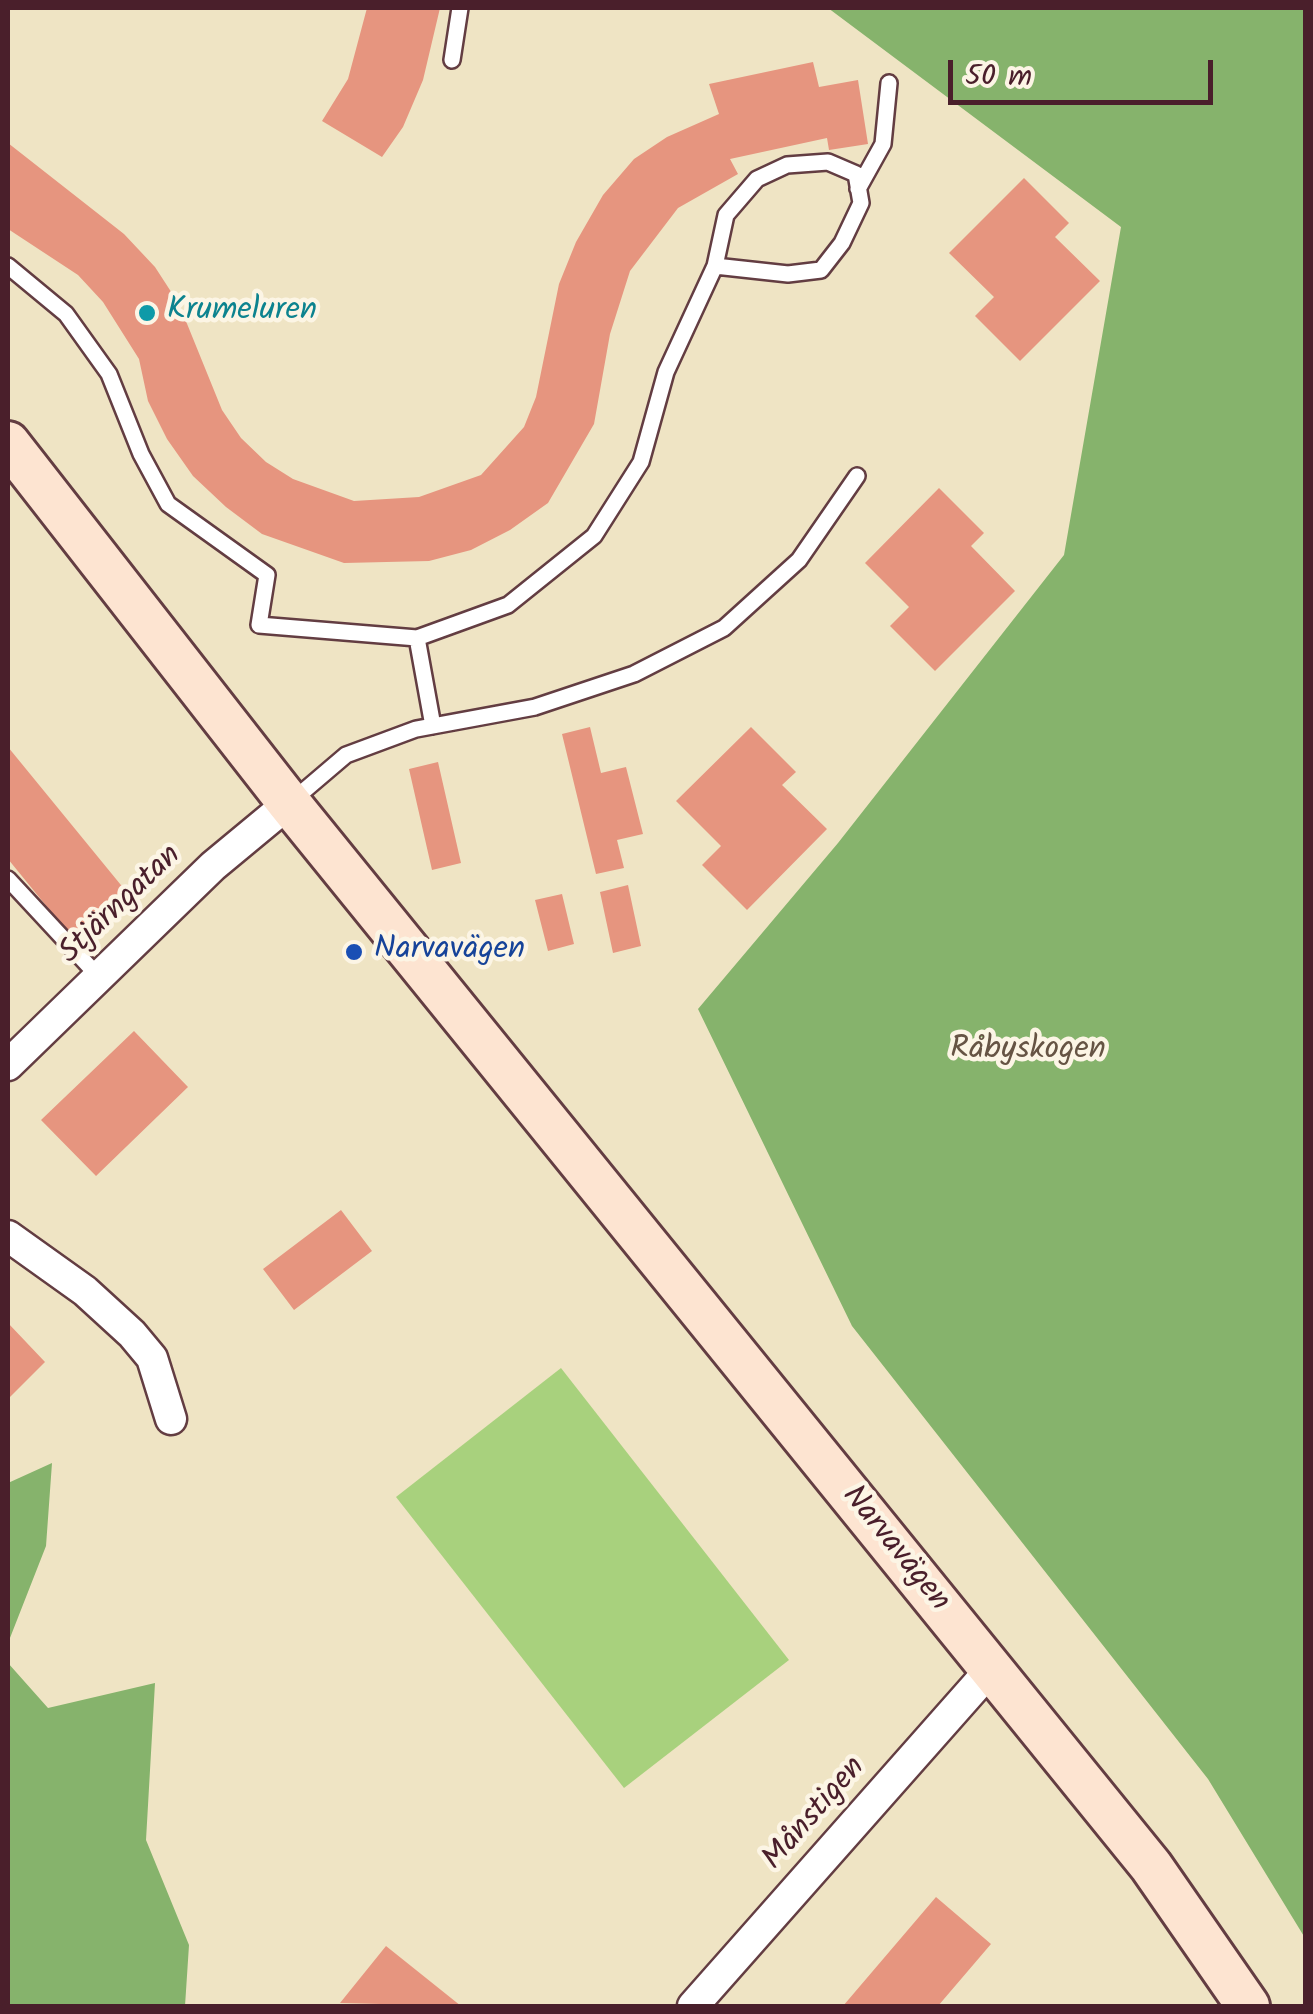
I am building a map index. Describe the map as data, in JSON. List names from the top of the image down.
{
  "streets": {
    "main road": ["Narvavägen"],
    "street": ["Stjärngatan", "Månstigen"]
  },
  "crossings": [
    ["Stjärngatan", "Narvavägen"],
    ["Narvavägen", "Månstigen"]
  ],
  "parks": ["Råbyskogen"],
  "places": ["Krumeluren", "Narvavägen"],
  "scale_bar": "50 m"
}
